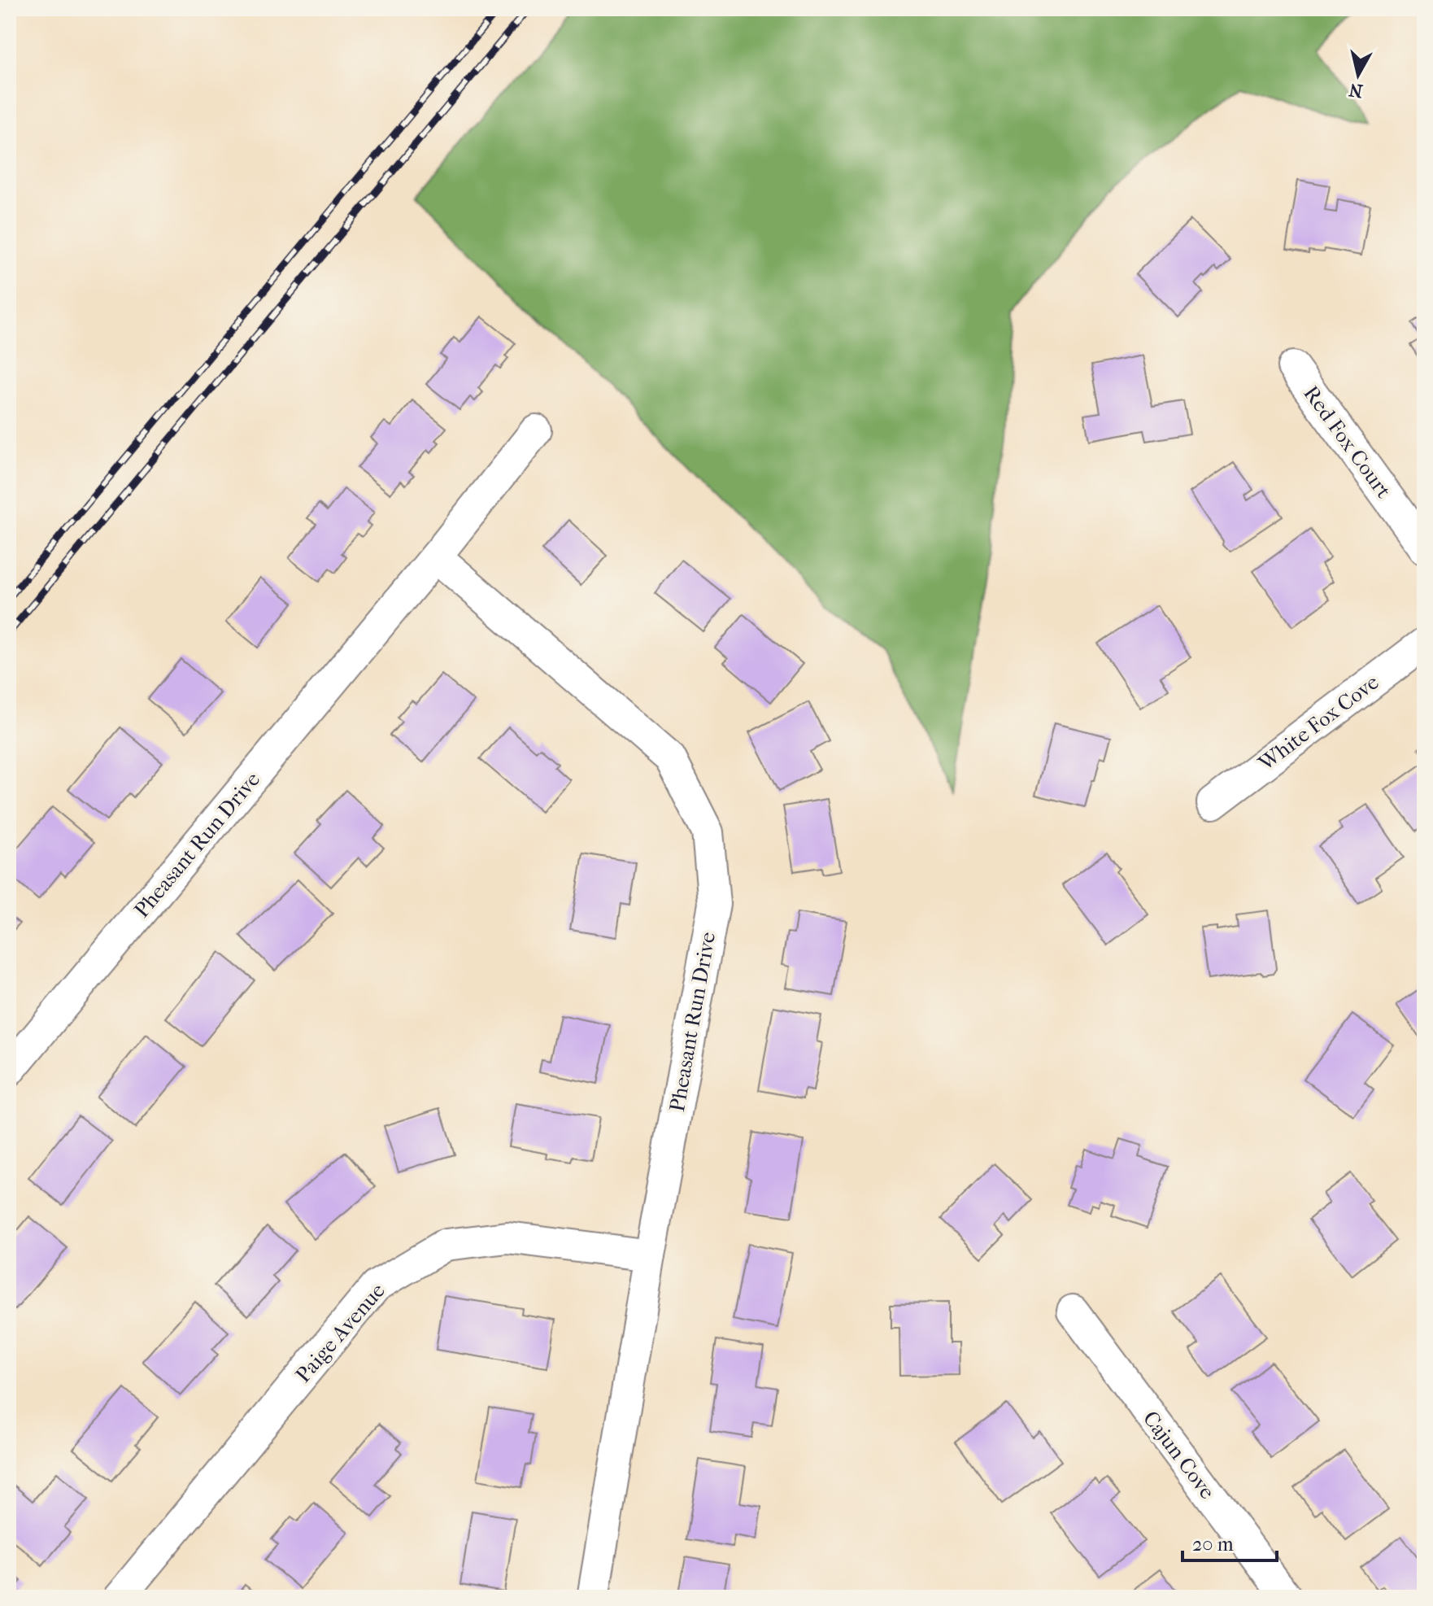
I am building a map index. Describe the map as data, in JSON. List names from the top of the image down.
{
  "streets": {
    "street": [
      "Red Fox Court",
      "White Fox Cove",
      "Pheasant Run Drive",
      "Paige Avenue",
      "Cajun Cove"
    ]
  },
  "crossings": [
    ["Pheasant Run Drive", "Paige Avenue"]
  ],
  "scale_bar": "20 m",
  "north": "bottom"
}
